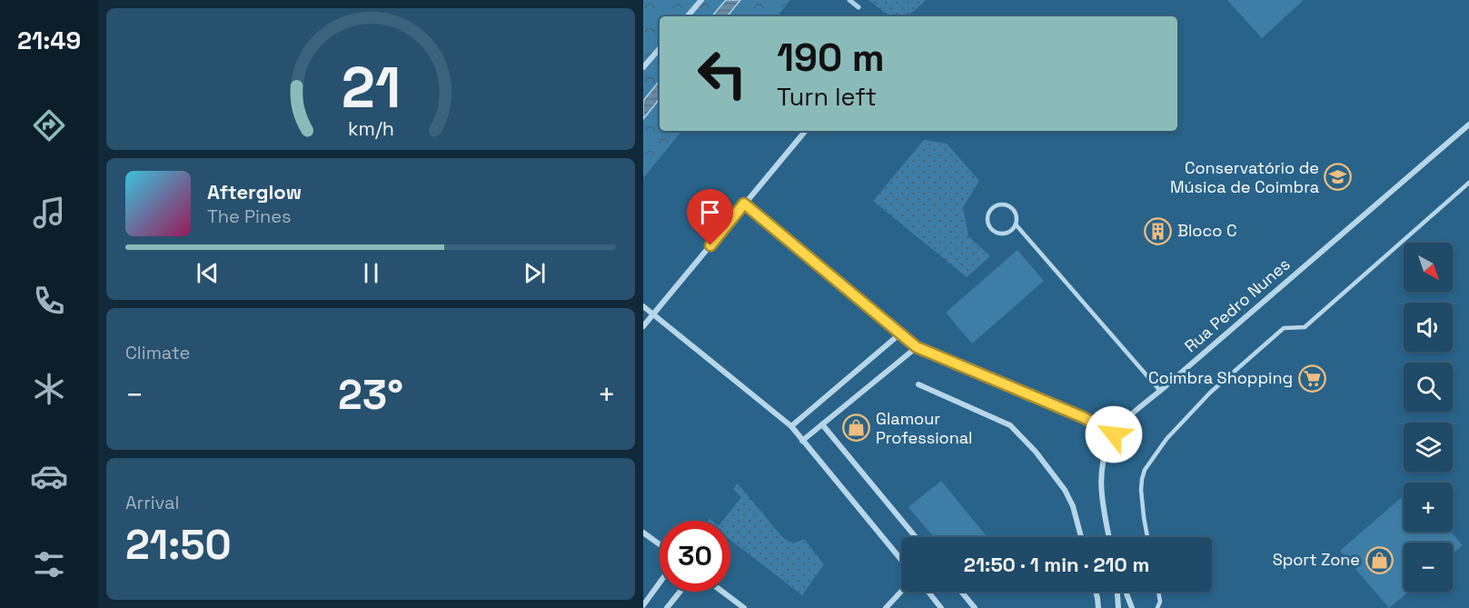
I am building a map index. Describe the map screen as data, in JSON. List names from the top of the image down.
{
  "streets": {
    "street": ["Rua Pedro Nunes"]
  },
  "places": {
    "school or university": ["Conservatório de Música de Coimbra"],
    "building": ["Bloco C"],
    "supermarket": ["Coimbra Shopping"],
    "shop": ["Glamour Professional", "Sport Zone"]
  },
  "north": "bottom right",
  "page": {
    "tabs": "21:49",
    "turn": ["190 m", "Turn left"],
    "song": ["Afterglow", "The Pines"],
    "map_buttons": ["+", "−"],
    "tile": [
      "Climate",
      ["Arrival", "21:50"]
    ],
    "heat": ["−", "23°", "+"],
    "limit": "30",
    "trip": "21:50 · 1 min · 210 m",
    "gauge": ["21", "km/h"]
  }
}
